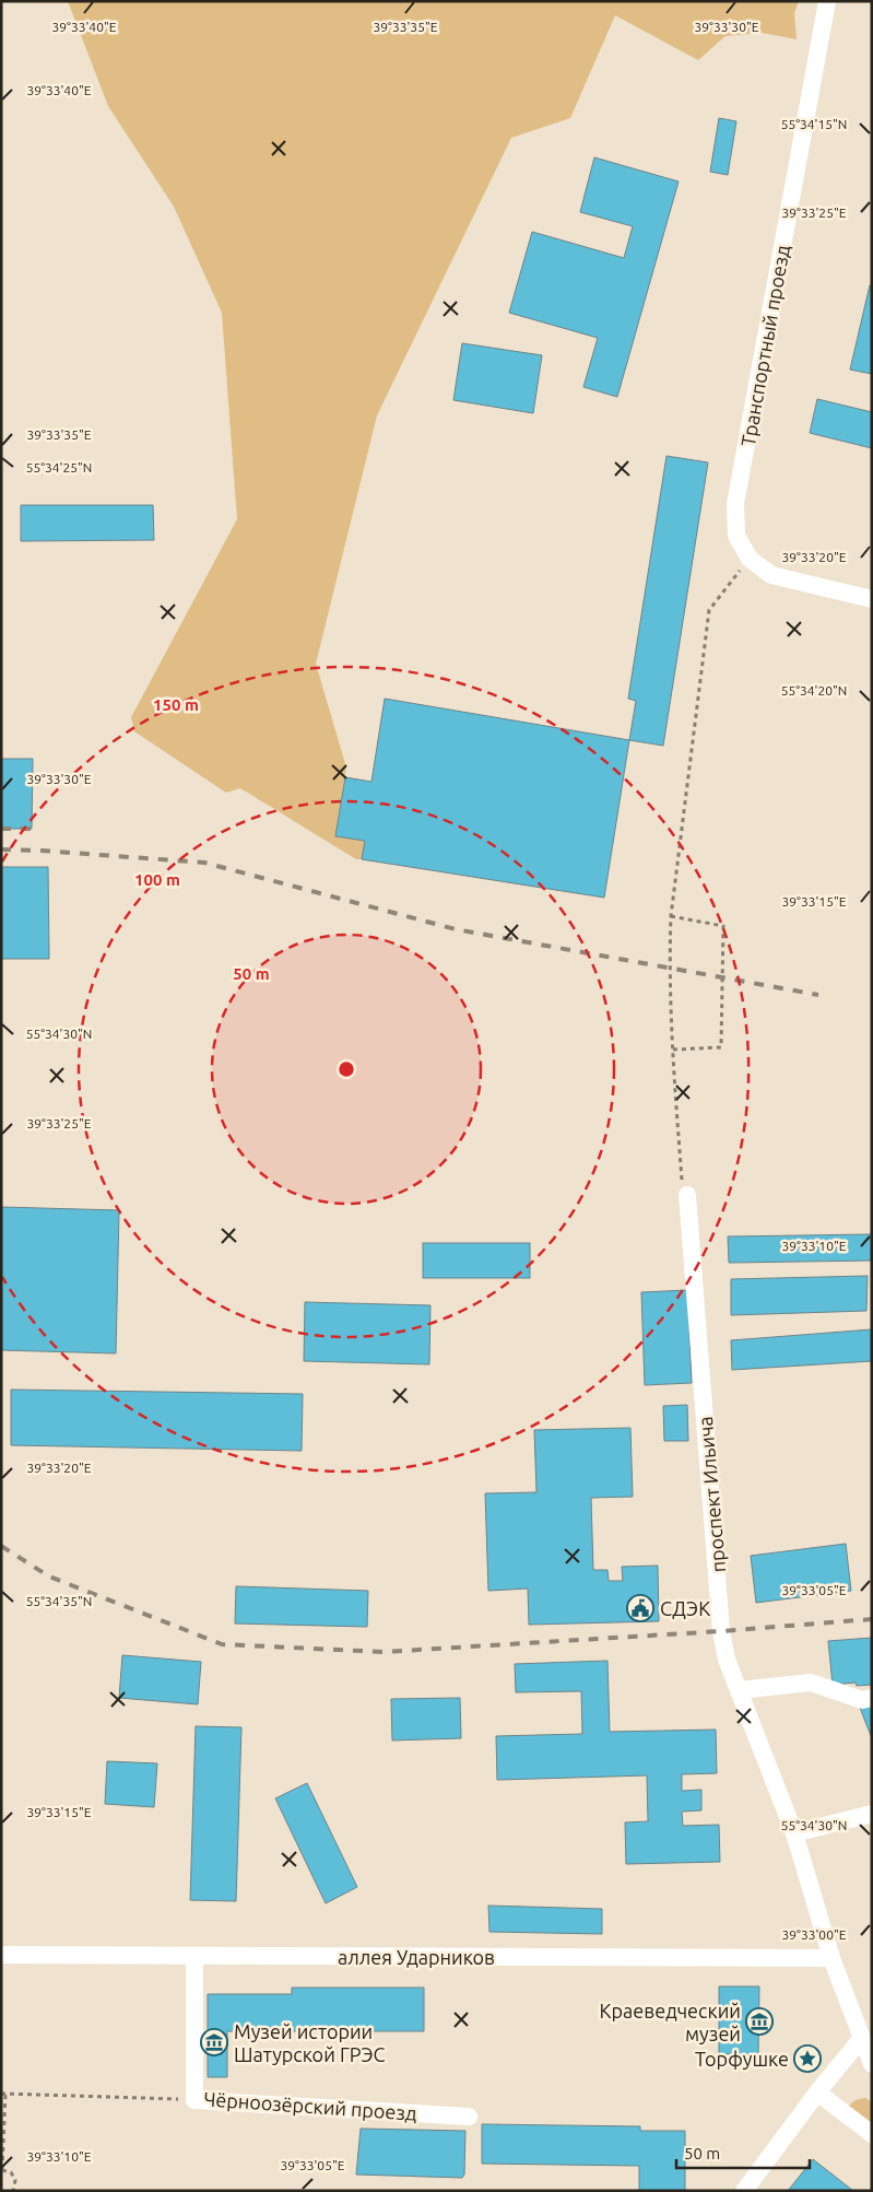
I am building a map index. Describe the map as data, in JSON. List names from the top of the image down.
{
  "streets": {
    "street": [
      "Транспортный проезд",
      "проспект Ильича",
      "аллея Ударников",
      "Чёрноозёрский проезд"
    ]
  },
  "crossings": [
    ["проспект Ильича", "аллея Ударников"],
    ["аллея Ударников", "Чёрноозёрский проезд"]
  ],
  "places": {
    "public building": ["СДЭК"],
    "museum": ["Краеведческий музей", "Музей истории Шатурской ГРЭС"],
    "place": ["Торфушке"]
  },
  "scale_bar": "50 m",
  "coordinates": [
    "39°33'35\"E",
    "39°33'40\"E",
    "39°33'30\"E",
    "55°34'15\"N",
    "39°33'25\"E",
    "55°34'25\"N",
    "39°33'20\"E",
    "55°34'20\"N",
    "39°33'15\"E",
    "55°34'30\"N",
    "39°33'10\"E",
    "39°33'05\"E",
    "55°34'35\"N",
    "39°33'00\"E"
  ],
  "rings": ["150 m", "100 m", "50 m"]
}
